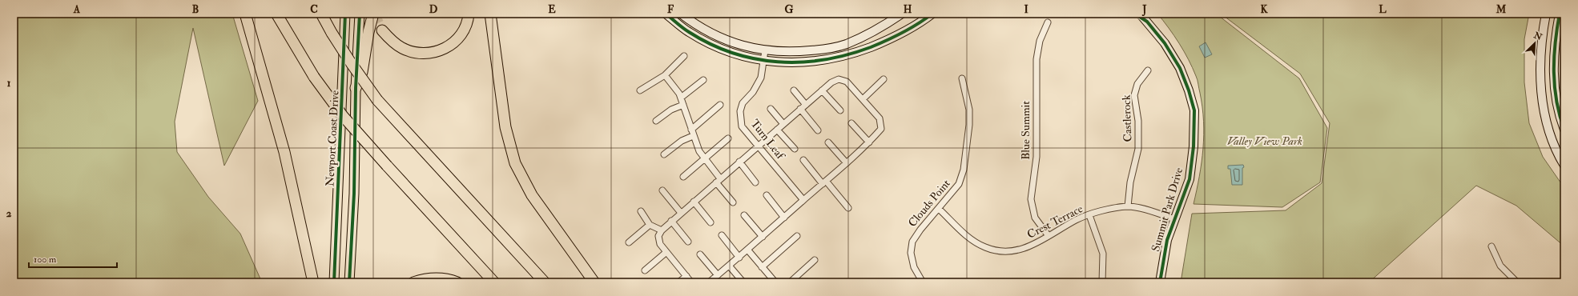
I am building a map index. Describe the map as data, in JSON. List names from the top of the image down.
{
  "streets": {
    "main road": ["Newport Coast Drive"],
    "street": [
      "Castlerock",
      "Blue Summit",
      "Turn Leaf",
      "Clouds Point",
      "Summit Park Drive",
      "Crest Terrace"
    ]
  },
  "crossings": [
    ["Castlerock", "Crest Terrace"],
    ["Blue Summit", "Crest Terrace"],
    ["Clouds Point", "Crest Terrace"],
    ["Summit Park Drive", "Crest Terrace"]
  ],
  "parks": ["Valley View Park"],
  "scale_bar": "100 m",
  "north": "top right",
  "grid": {
    "columns": [
      "A",
      "B",
      "C",
      "D",
      "E",
      "F",
      "G",
      "H",
      "I",
      "J",
      "K",
      "L",
      "M"
    ],
    "rows": ["1", "2"]
  }
}
